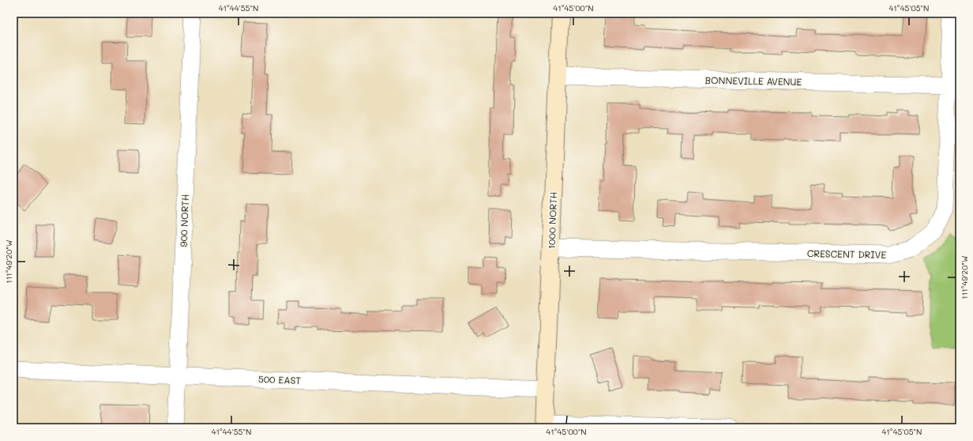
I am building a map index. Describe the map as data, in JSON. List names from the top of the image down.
{
  "streets": {
    "street": [
      "BONNEVILLE AVENUE",
      "900 NORTH",
      "1000 NORTH",
      "CRESCENT DRIVE",
      "500 EAST"
    ]
  },
  "crossings": [
    ["BONNEVILLE AVENUE", "1000 NORTH"],
    ["BONNEVILLE AVENUE", "CRESCENT DRIVE"],
    ["900 NORTH", "500 EAST"],
    ["1000 NORTH", "CRESCENT DRIVE"],
    ["1000 NORTH", "500 EAST"]
  ],
  "coordinates": [
    "41°44'55\"N",
    "41°45'00\"N",
    "41°45'05\"N",
    "111°49'20\"W"
  ]
}
